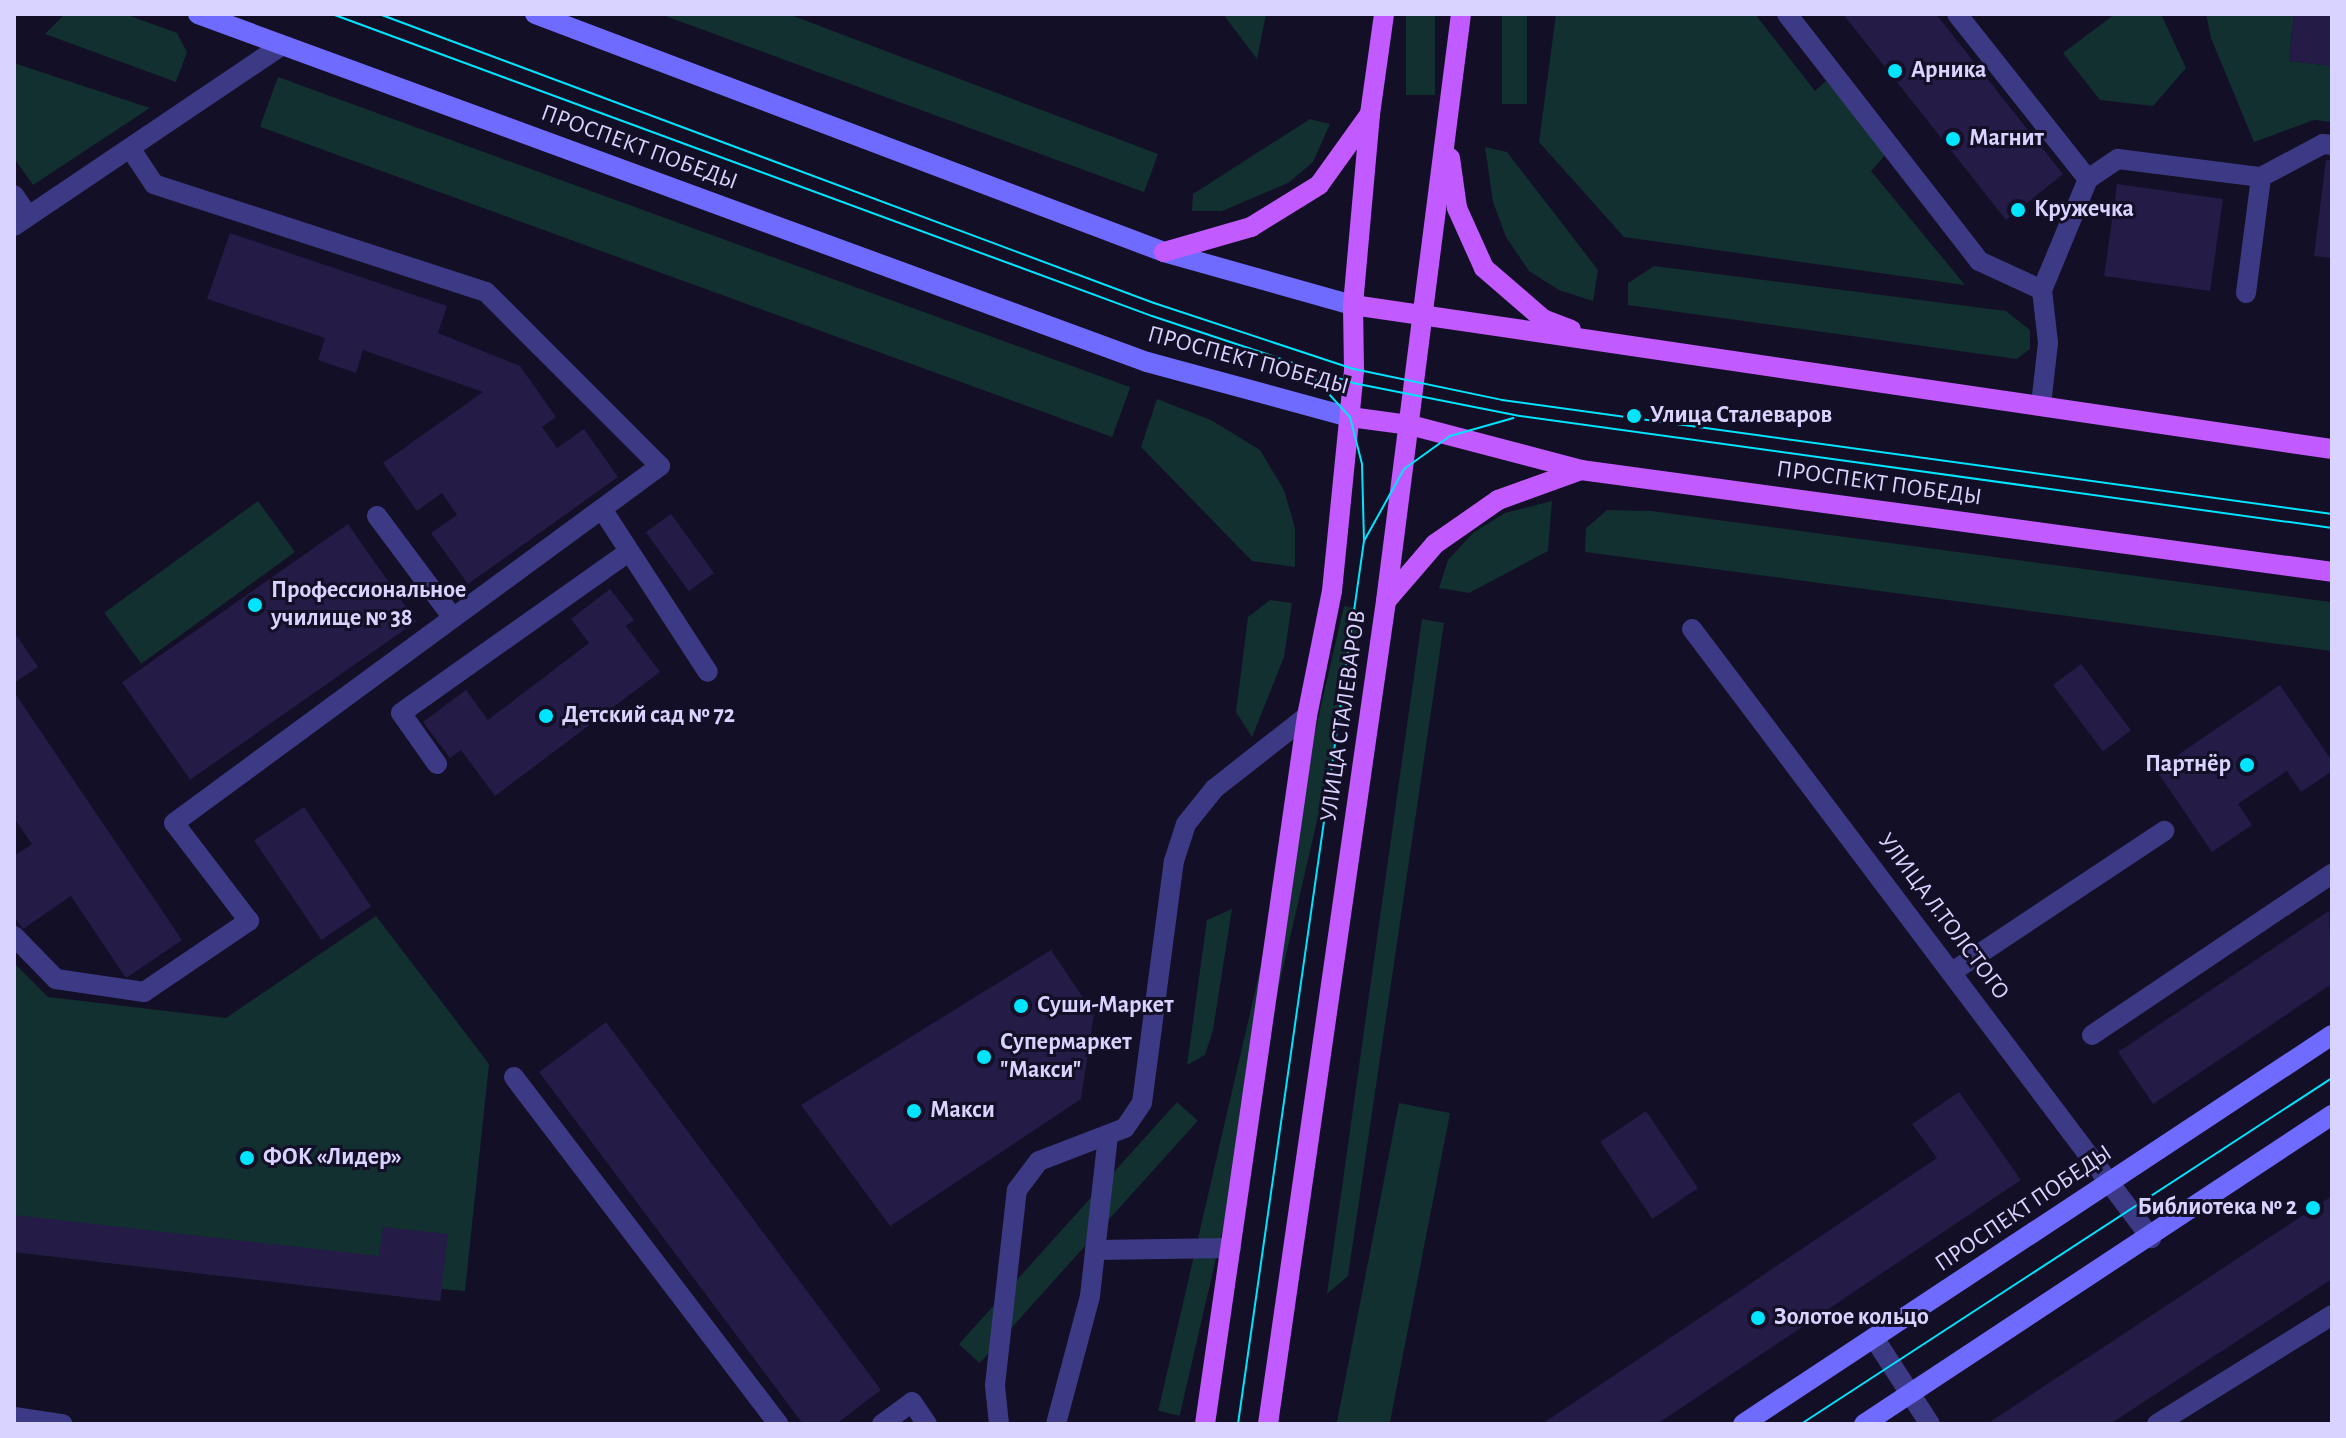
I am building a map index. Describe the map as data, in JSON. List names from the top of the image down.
{
  "streets": {
    "main road": ["ПРОСПЕКТ ПОБЕДЫ", "УЛИЦА СТАЛЕВАРОВ"],
    "street": ["УЛИЦА Л.ТОЛСТОГО"]
  },
  "crossings": [
    ["ПРОСПЕКТ ПОБЕДЫ", "УЛИЦА СТАЛЕВАРОВ"],
    ["ПРОСПЕКТ ПОБЕДЫ", "УЛИЦА Л.ТОЛСТОГО"]
  ],
  "places": [
    "Арника",
    "Магнит",
    "Кружечка",
    "Улица Сталеваров",
    "Профессиональное училище № 38",
    "Детский сад № 72",
    "Партнёр",
    "Суши-Маркет",
    "Супермаркет \"Макси\"",
    "Макси",
    "ФОК «Лидер»",
    "Библиотека № 2",
    "Золотое кольцо"
  ]
}
